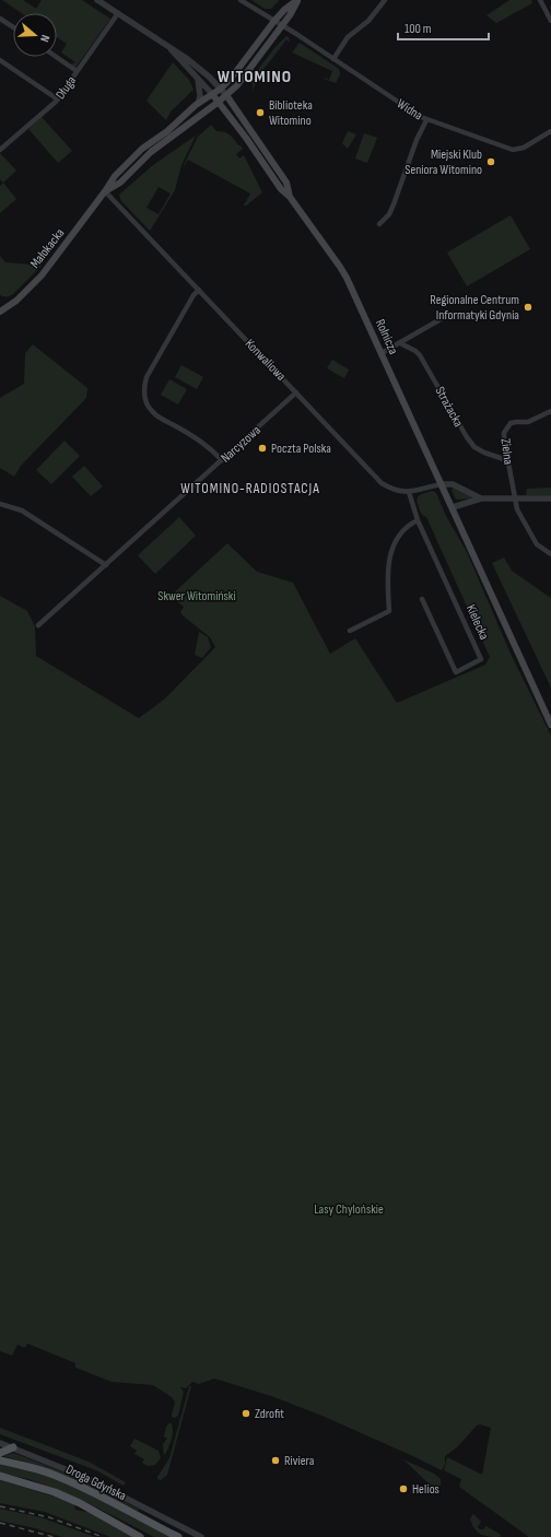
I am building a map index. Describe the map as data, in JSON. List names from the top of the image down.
{
  "streets": {
    "main road": [
      "Małokacka",
      "Rolnicza",
      "Kielecka",
      "Droga Gdyńska"
    ],
    "street": [
      "Długa",
      "Widna",
      "Konwaliowa",
      "Strażacka",
      "Narcyzowa",
      "Zielna"
    ]
  },
  "crossings": [
    ["Widna", "Małokacka"],
    ["Małokacka", "Rolnicza"],
    ["Małokacka", "Konwaliowa"],
    ["Rolnicza", "Konwaliowa"],
    ["Rolnicza", "Kielecka"],
    ["Konwaliowa", "Narcyzowa"],
    ["Konwaliowa", "Kielecka"],
    ["Strażacka", "Zielna"]
  ],
  "districts": ["WITOMINO", "WITOMINO-RADIOSTACJA"],
  "parks": ["Skwer Witomiński", "Lasy Chylońskie"],
  "places": [
    "Biblioteka Witomino",
    "Miejski Klub Seniora Witomino",
    "Regionalne Centrum Informatyki Gdynia",
    "Poczta Polska",
    "Zdrofit",
    "Riviera",
    "Helios"
  ],
  "scale_bar": "100 m",
  "north": "right"
}
